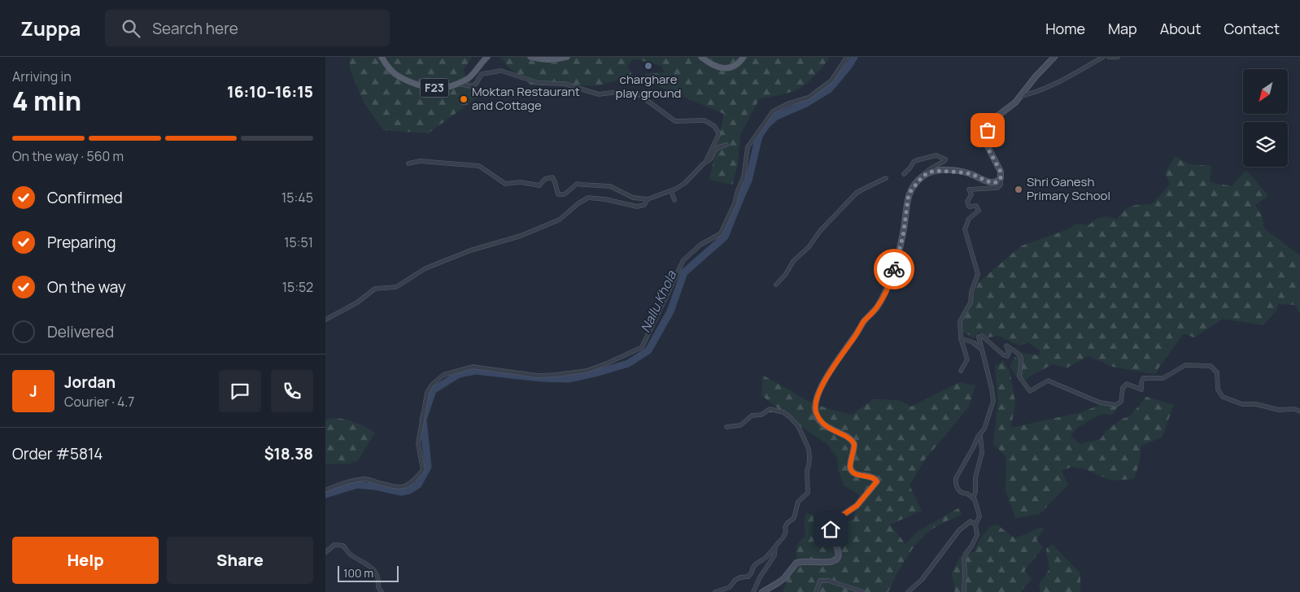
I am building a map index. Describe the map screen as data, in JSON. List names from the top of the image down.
{
  "streets": {
    "main road": ["F23"]
  },
  "water": ["Nallu Khola"],
  "places": ["charghare play ground", "Moktan Restaurant and Cottage", "Shri Ganesh Primary School"],
  "scale_bar": "100 m",
  "north": "bottom left",
  "page": {
    "header": "Zuppa",
    "search": "Search here",
    "nav": [
      "Home",
      "Map",
      "About",
      "Contact"
    ],
    "heading": ["4 min", "Arriving in", "16:10–16:15"],
    "panel": [
      "Jordan",
      "Courier · 4.7",
      "Order #5814",
      "$18.38"
    ],
    "bar": "On the way · 560 m",
    "list": [
      ["Confirmed", "15:45"],
      ["Preparing", "15:51"],
      ["On the way", "15:52"],
      "Delivered"
    ],
    "round": "J",
    "buttons": ["Help", "Share"],
    "scale": "100 m"
  }
}
